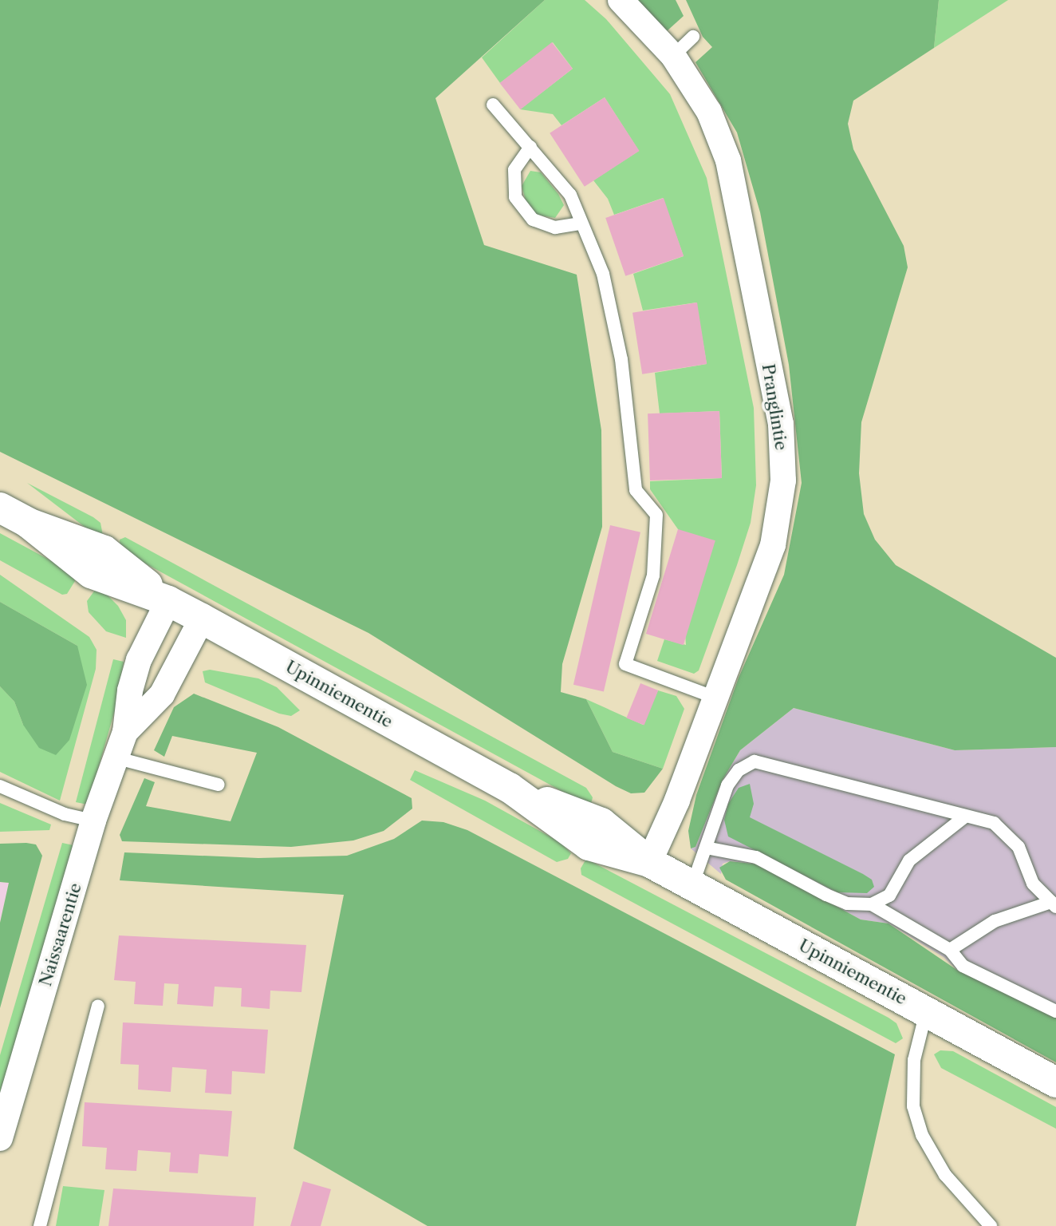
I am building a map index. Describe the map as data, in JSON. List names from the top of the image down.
{
  "streets": {
    "main road": ["Upinniementie"],
    "street": ["Pranglintie", "Naissaarentie"]
  },
  "crossings": [
    ["Pranglintie", "Upinniementie"],
    ["Upinniementie", "Naissaarentie"]
  ]
}
